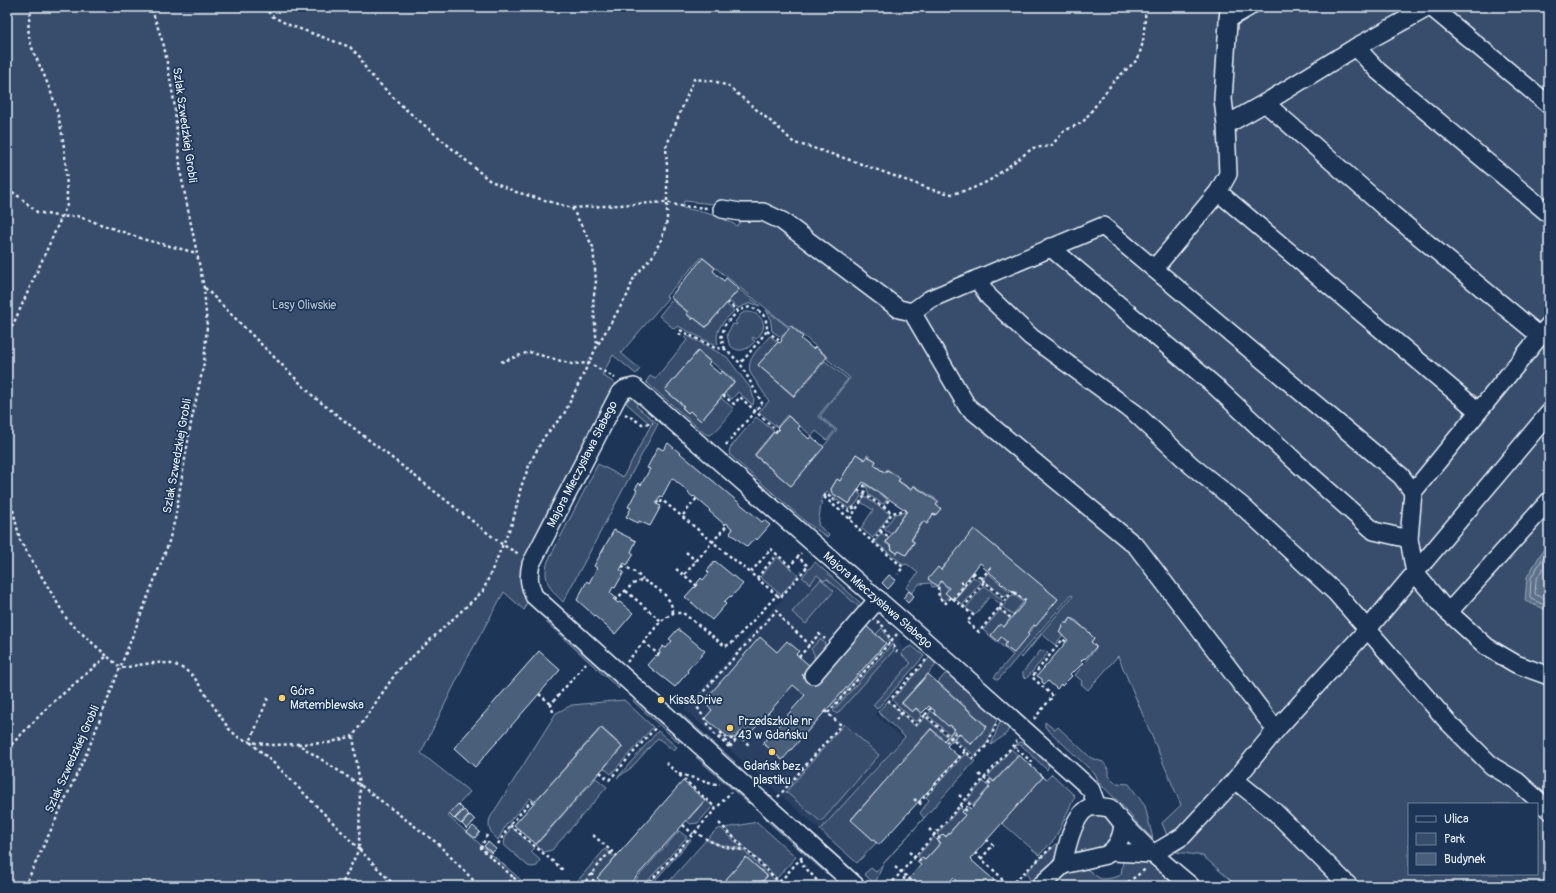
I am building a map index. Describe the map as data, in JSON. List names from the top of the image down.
{
  "streets": {
    "street": ["Majora Mieczysława Słabego"],
    "path": ["Szlak Szwedzkiej Grobli"]
  },
  "parks": ["Lasy Oliwskie"],
  "places": [
    "Góra Matemblewska",
    "Kiss&Drive",
    "Przedszkole nr 43 w Gdańsku",
    "Gdańsk bez plastiku"
  ],
  "legend": ["Ulica", "Park", "Budynek"]
}
